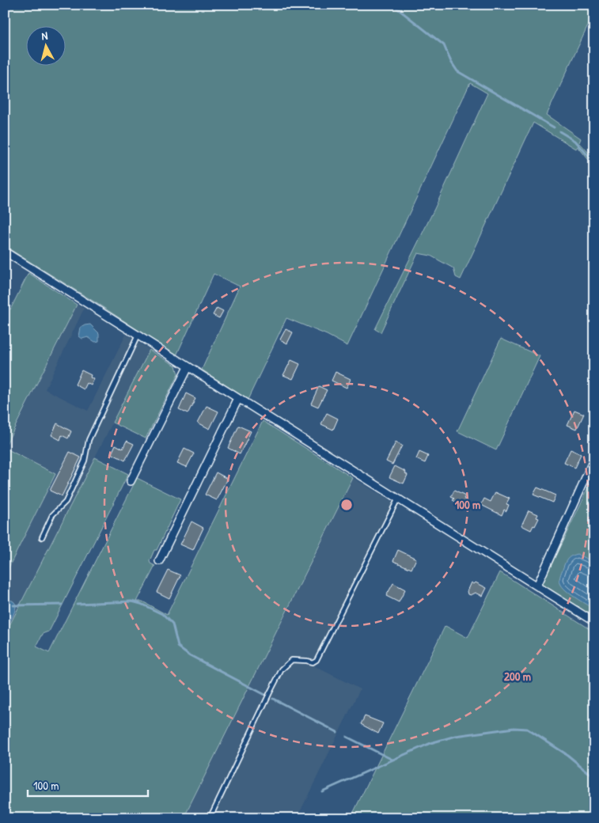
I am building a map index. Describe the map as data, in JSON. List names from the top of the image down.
{
  "scale_bar": "100 m",
  "north": "top",
  "rings": ["100 m", "200 m"]
}
